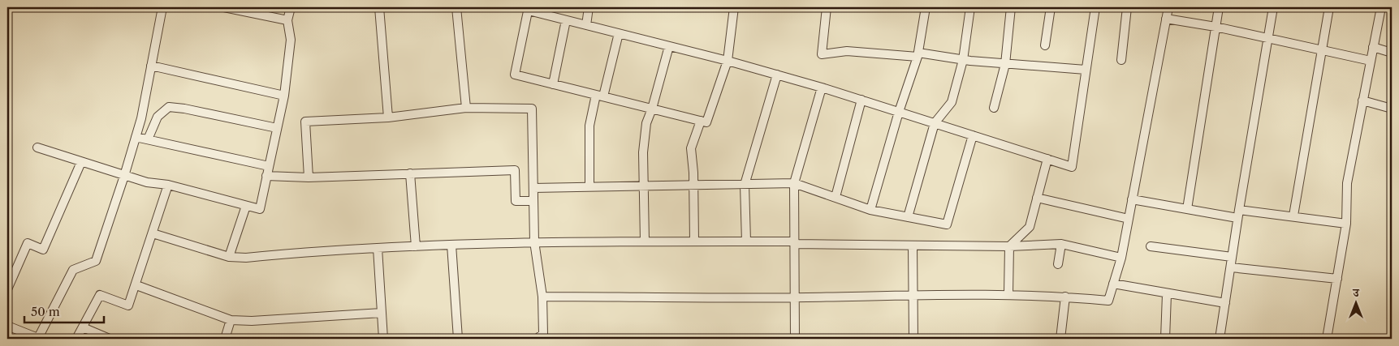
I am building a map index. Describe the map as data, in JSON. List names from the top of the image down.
{
  "scale_bar": "50 m",
  "north": "top"
}
